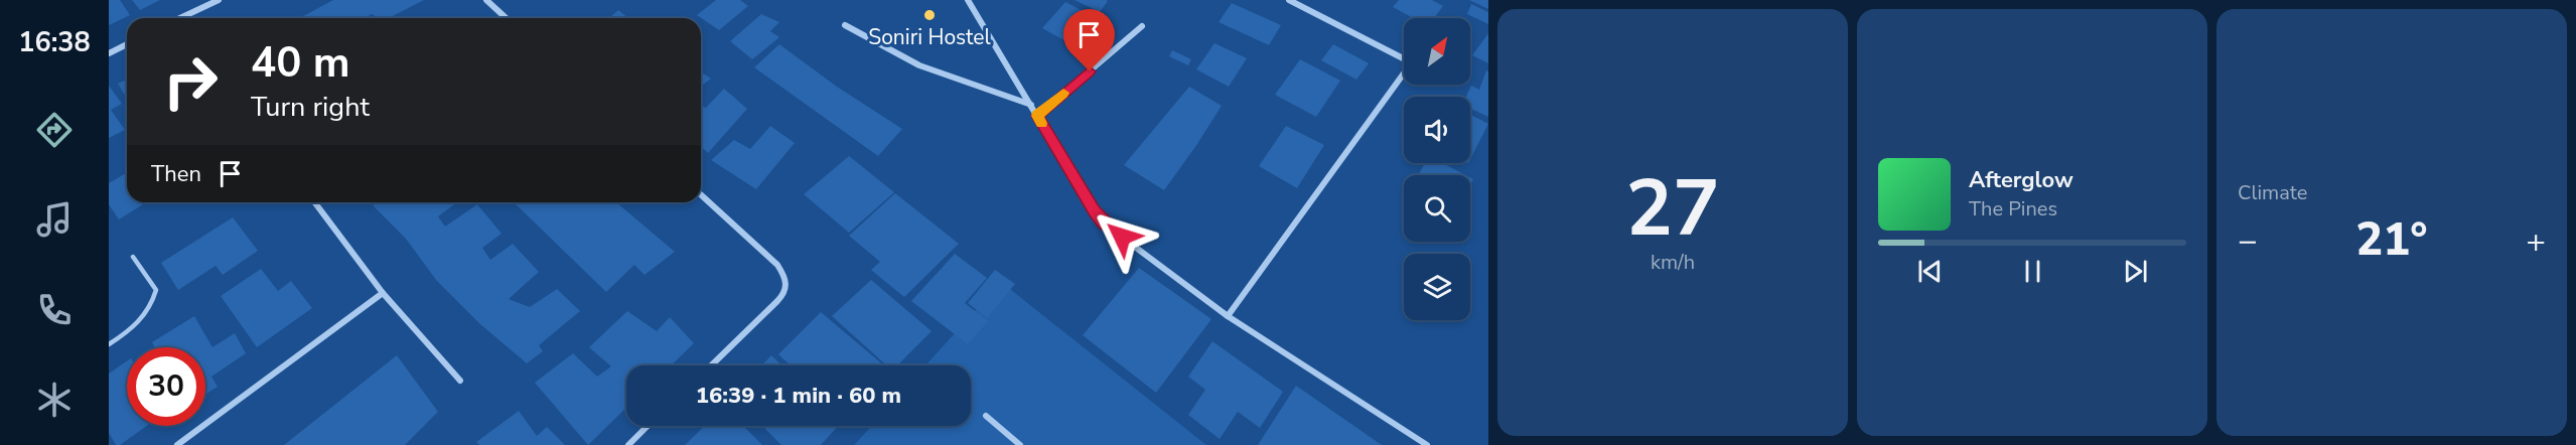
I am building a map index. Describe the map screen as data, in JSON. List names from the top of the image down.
{
  "places": ["Soniri Hostel"],
  "north": "top right",
  "page": {
    "tabs": "16:38",
    "tile": [
      ["27", "km/h"],
      "Climate"
    ],
    "turn": ["40 m", "Turn right"],
    "then": "Then",
    "song": ["Afterglow", "The Pines"],
    "heat": ["−", "21°", "+"],
    "limit": "30",
    "trip": "16:39 · 1 min · 60 m"
  }
}
